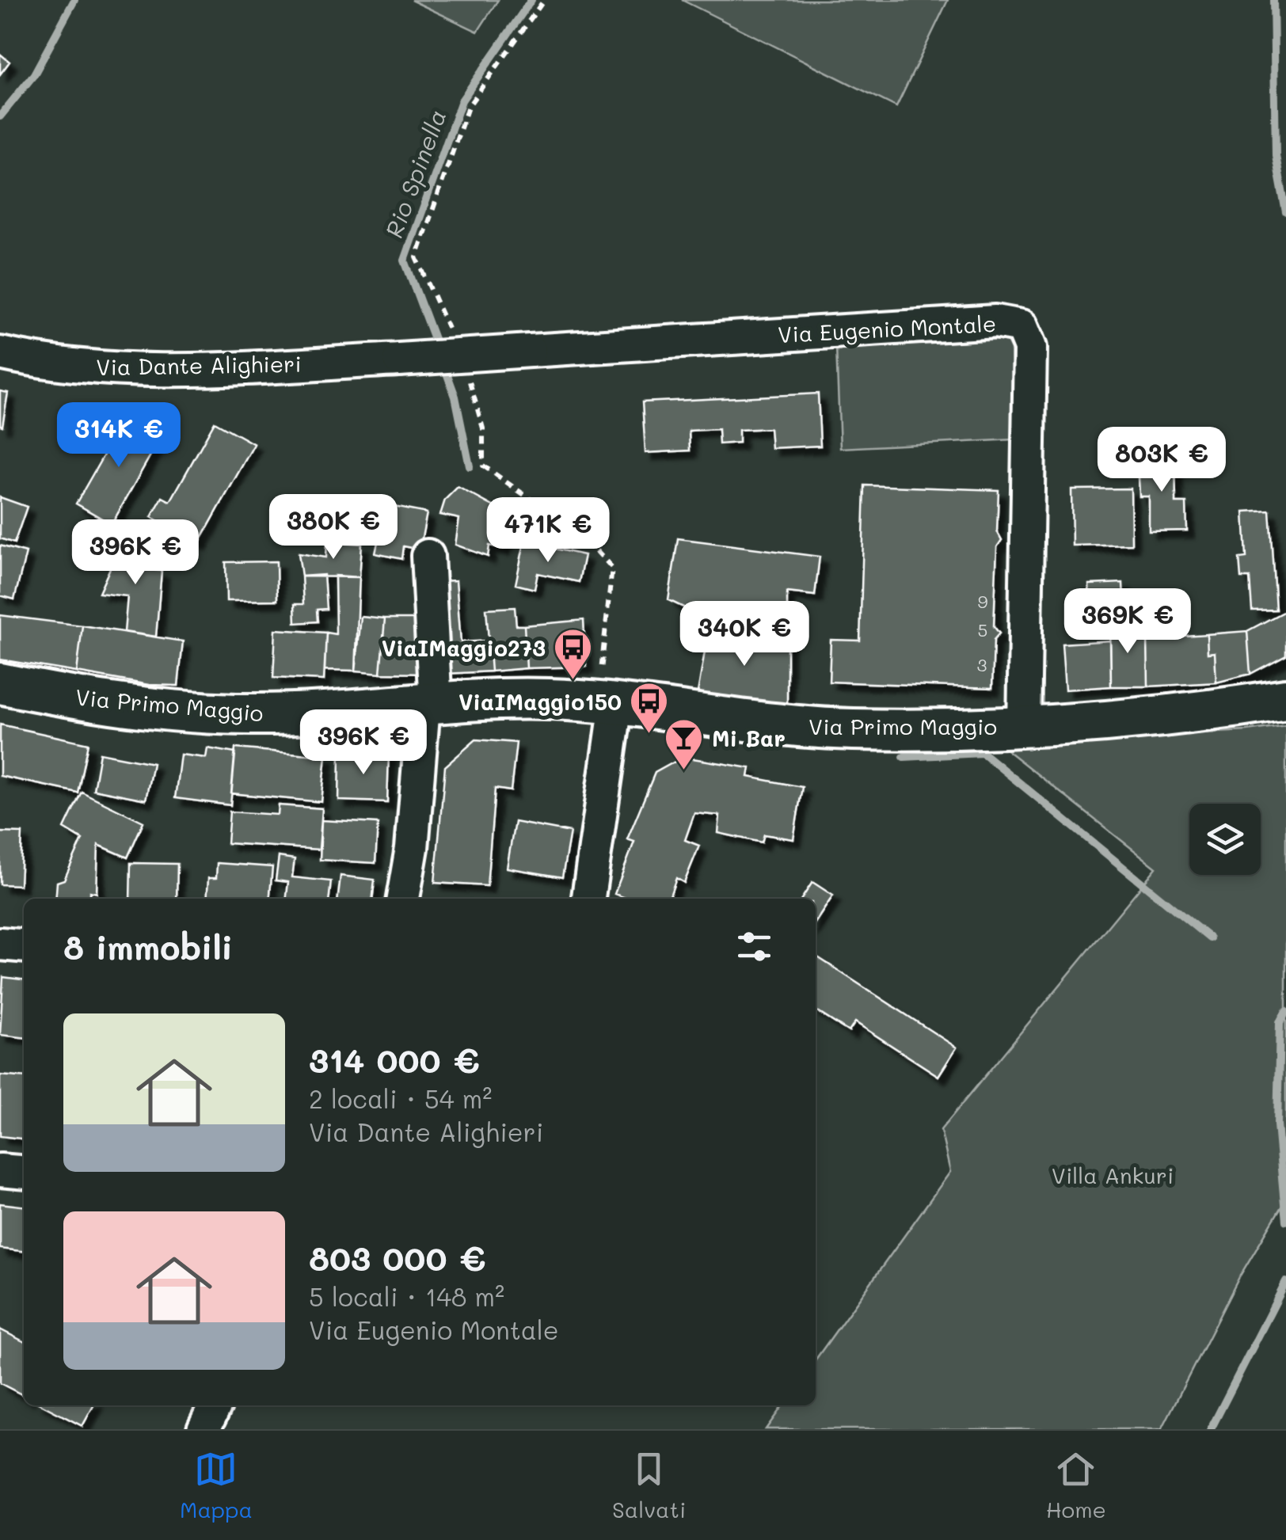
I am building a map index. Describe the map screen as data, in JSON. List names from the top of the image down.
{
  "streets": {
    "main road": ["Via Primo Maggio"],
    "street": ["Via Eugenio Montale", "Via Dante Alighieri"]
  },
  "crossings": [
    ["Via Eugenio Montale", "Via Dante Alighieri"],
    ["Via Eugenio Montale", "Via Primo Maggio"]
  ],
  "water": ["Rio Spinella"],
  "parks": ["Villa Ankuri"],
  "places": {
    "bus stop": ["ViaIMaggio273", "ViaIMaggio150"],
    "bar": ["Mi Bar"]
  },
  "house_numbers": ["9", "5", "3"],
  "page": {
    "price": [
      "314K €",
      "803K €",
      "380K €",
      "471K €",
      "396K €",
      "369K €",
      "340K €",
      "396K €"
    ],
    "heading": "8 immobili",
    "list": [
      {
        "name": "314 000 €",
        "note": "2 locali · 54 m² · Via Dante Alighieri"
      },
      {
        "name": "803 000 €",
        "note": "5 locali · 148 m² · Via Eugenio Montale"
      }
    ],
    "tabs": ["Mappa", "Salvati", "Home"]
  }
}
